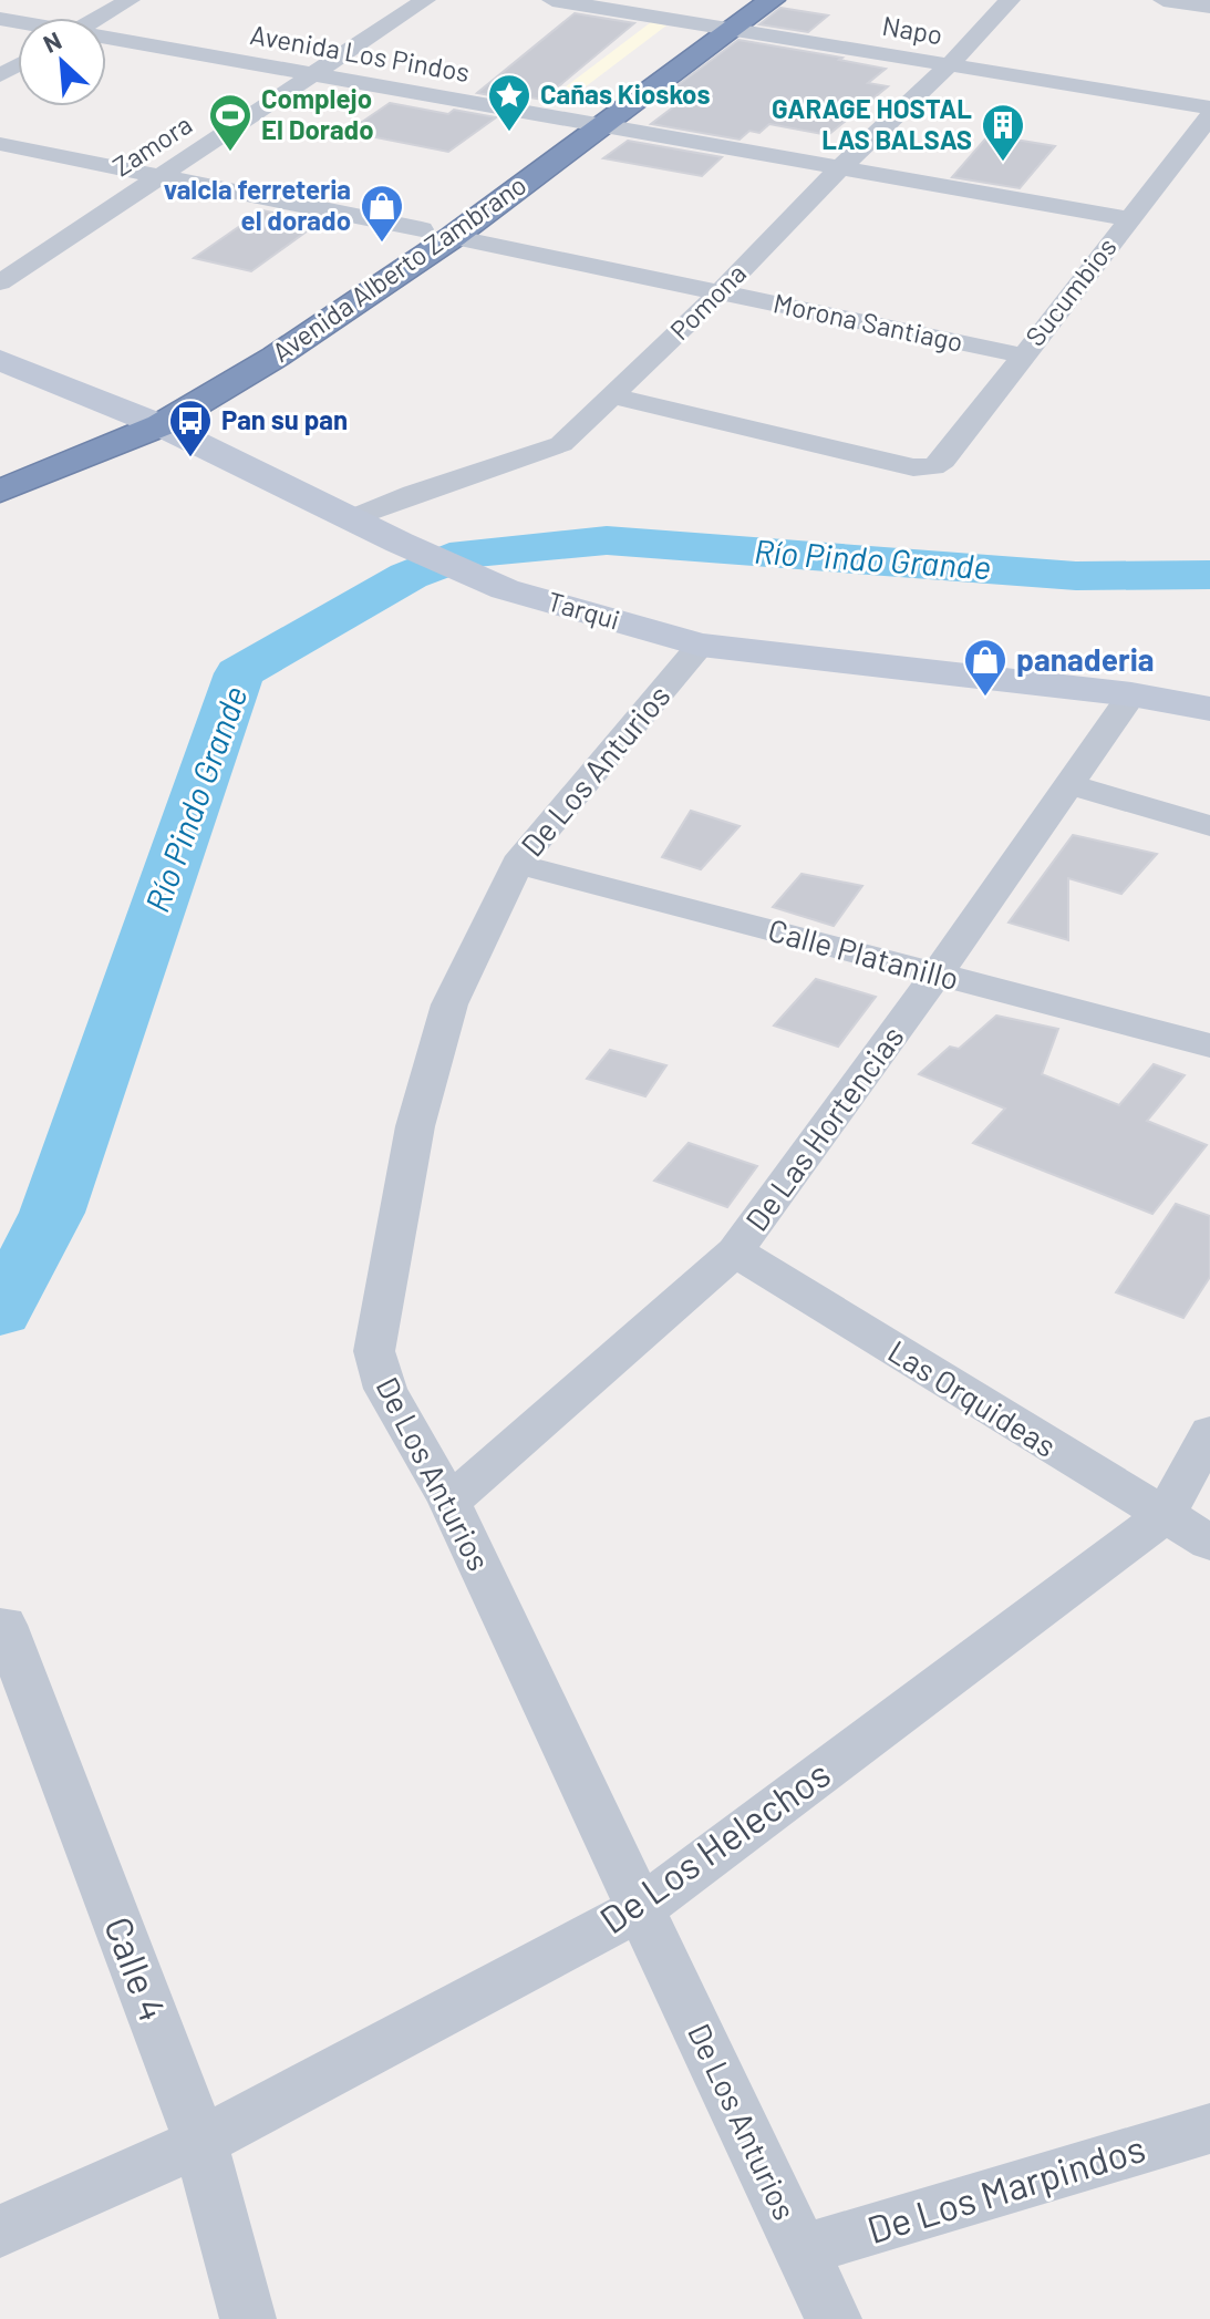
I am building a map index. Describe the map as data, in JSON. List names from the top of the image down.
{
  "streets": {
    "highway": ["Avenida Alberto Zambrano"],
    "street": [
      "Napo",
      "Avenida Los Pindos",
      "Zamora",
      "Sucumbios",
      "Pomona",
      "Morona Santiago",
      "Tarqui",
      "De Los Anturios",
      "Calle Platanillo",
      "De Las Hortencias",
      "Las Orquideas",
      "De Los Helechos",
      "Calle 4",
      "De Los Marpindos"
    ]
  },
  "crossings": [
    ["Napo", "Avenida Alberto Zambrano"],
    ["Napo", "Pomona"],
    ["Avenida Los Pindos", "Zamora"],
    ["Avenida Los Pindos", "Avenida Alberto Zambrano"],
    ["Avenida Los Pindos", "Sucumbios"],
    ["Avenida Los Pindos", "Pomona"],
    ["Zamora", "Morona Santiago"],
    ["Avenida Alberto Zambrano", "Morona Santiago"],
    ["Avenida Alberto Zambrano", "Tarqui"],
    ["Sucumbios", "Pomona"],
    ["Sucumbios", "Morona Santiago"],
    ["Pomona", "Morona Santiago"],
    ["Pomona", "Tarqui"],
    ["Tarqui", "De Los Anturios"],
    ["Tarqui", "De Las Hortencias"],
    ["De Los Anturios", "Calle Platanillo"],
    ["De Los Anturios", "De Las Hortencias"],
    ["De Los Anturios", "De Los Helechos"],
    ["De Los Anturios", "De Los Marpindos"],
    ["Calle Platanillo", "De Las Hortencias"],
    ["De Las Hortencias", "Las Orquideas"],
    ["Las Orquideas", "De Los Helechos"],
    ["De Los Helechos", "Calle 4"]
  ],
  "water": ["Río Pindo Grande"],
  "places": {
    "place": ["Cañas Kioskos"],
    "sports": ["Complejo El Dorado"],
    "building": ["GARAGE HOSTAL LAS BALSAS"],
    "shop": ["valcla ferreteria el dorado", "panaderia"],
    "bus stop": ["Pan su pan"]
  },
  "north": "top left"
}
